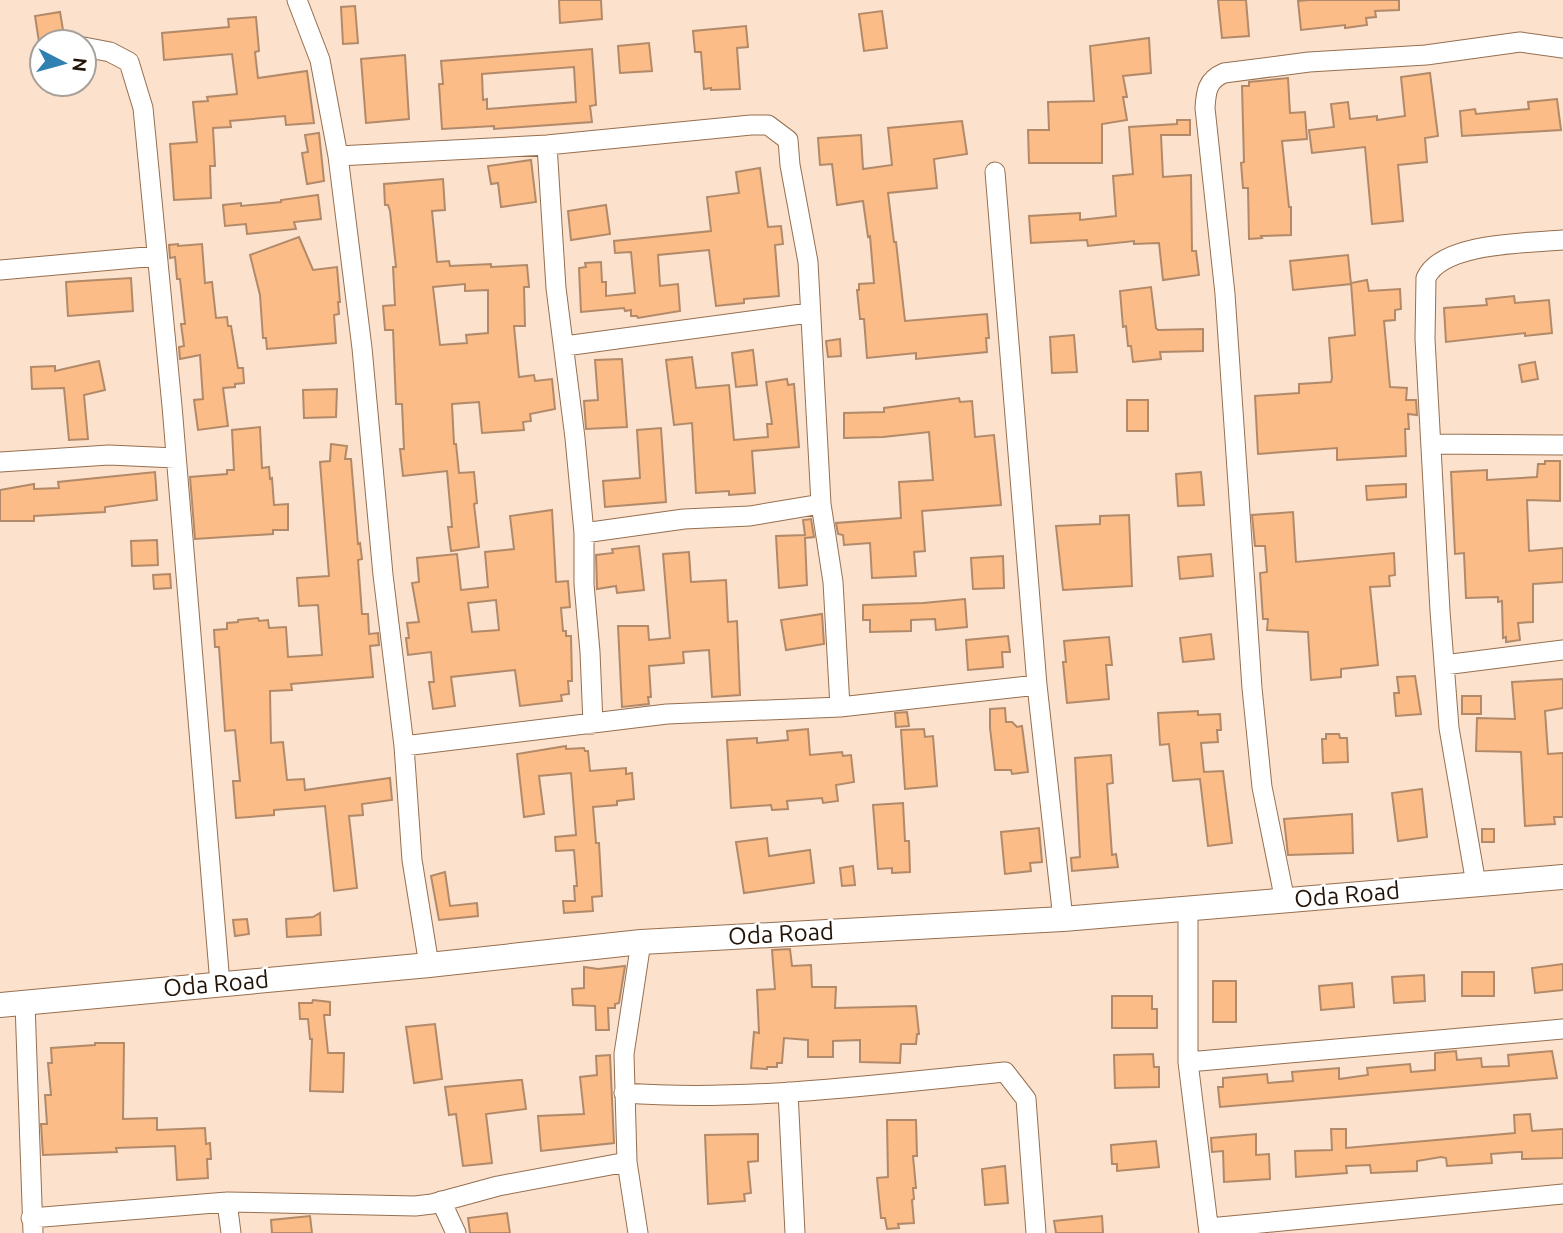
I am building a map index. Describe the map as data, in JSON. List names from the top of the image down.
{
  "streets": {
    "street": ["Oda Road"]
  },
  "north": "right"
}
